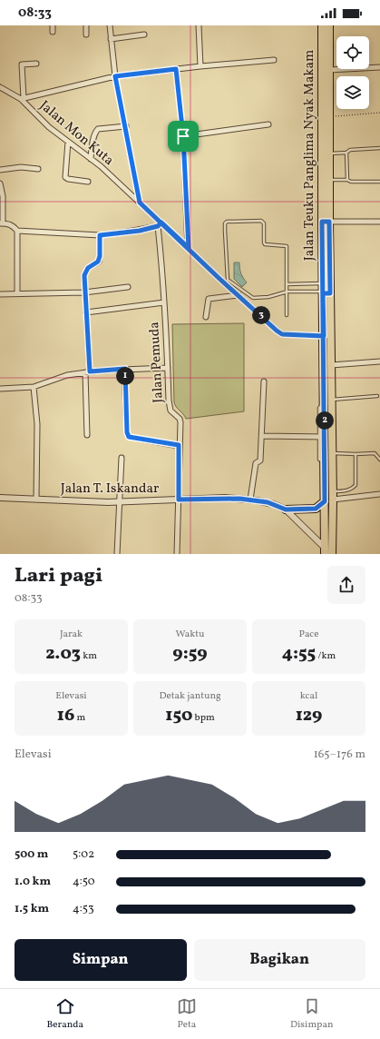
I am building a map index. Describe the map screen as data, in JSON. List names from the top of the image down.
{
  "streets": {
    "main road": ["Jalan Teuku Panglima Nyak Makam"],
    "street": ["Jalan Mon Kuta", "Jalan Pemuda", "Jalan T. Iskandar"]
  },
  "crossings": [
    ["Jalan Mon Kuta", "Jalan Teuku Panglima Nyak Makam"],
    ["Jalan Mon Kuta", "Jalan Pemuda"],
    ["Jalan Teuku Panglima Nyak Makam", "Jalan T. Iskandar"],
    ["Jalan Pemuda", "Jalan T. Iskandar"]
  ],
  "page": {
    "status": "08:33",
    "pins": ["3", "1", "2"],
    "heading": ["Lari pagi", "08:33"],
    "stats": [
      ["Jarak", "2.03 km"],
      ["Waktu", "9:59"],
      ["Pace", "4:55 /km"],
      ["Elevasi", "16 m"],
      ["Detak jantung", "150 bpm"],
      ["kcal", "129"]
    ],
    "chart": ["Elevasi", "165–176 m"],
    "list": [
      {
        "name": "500 m",
        "note": "5:02"
      },
      {
        "name": "1.0 km",
        "note": "4:50"
      },
      {
        "name": "1.5 km",
        "note": "4:53"
      }
    ],
    "buttons": ["Simpan", "Bagikan"],
    "tabs": ["Beranda", "Peta", "Disimpan"]
  }
}
